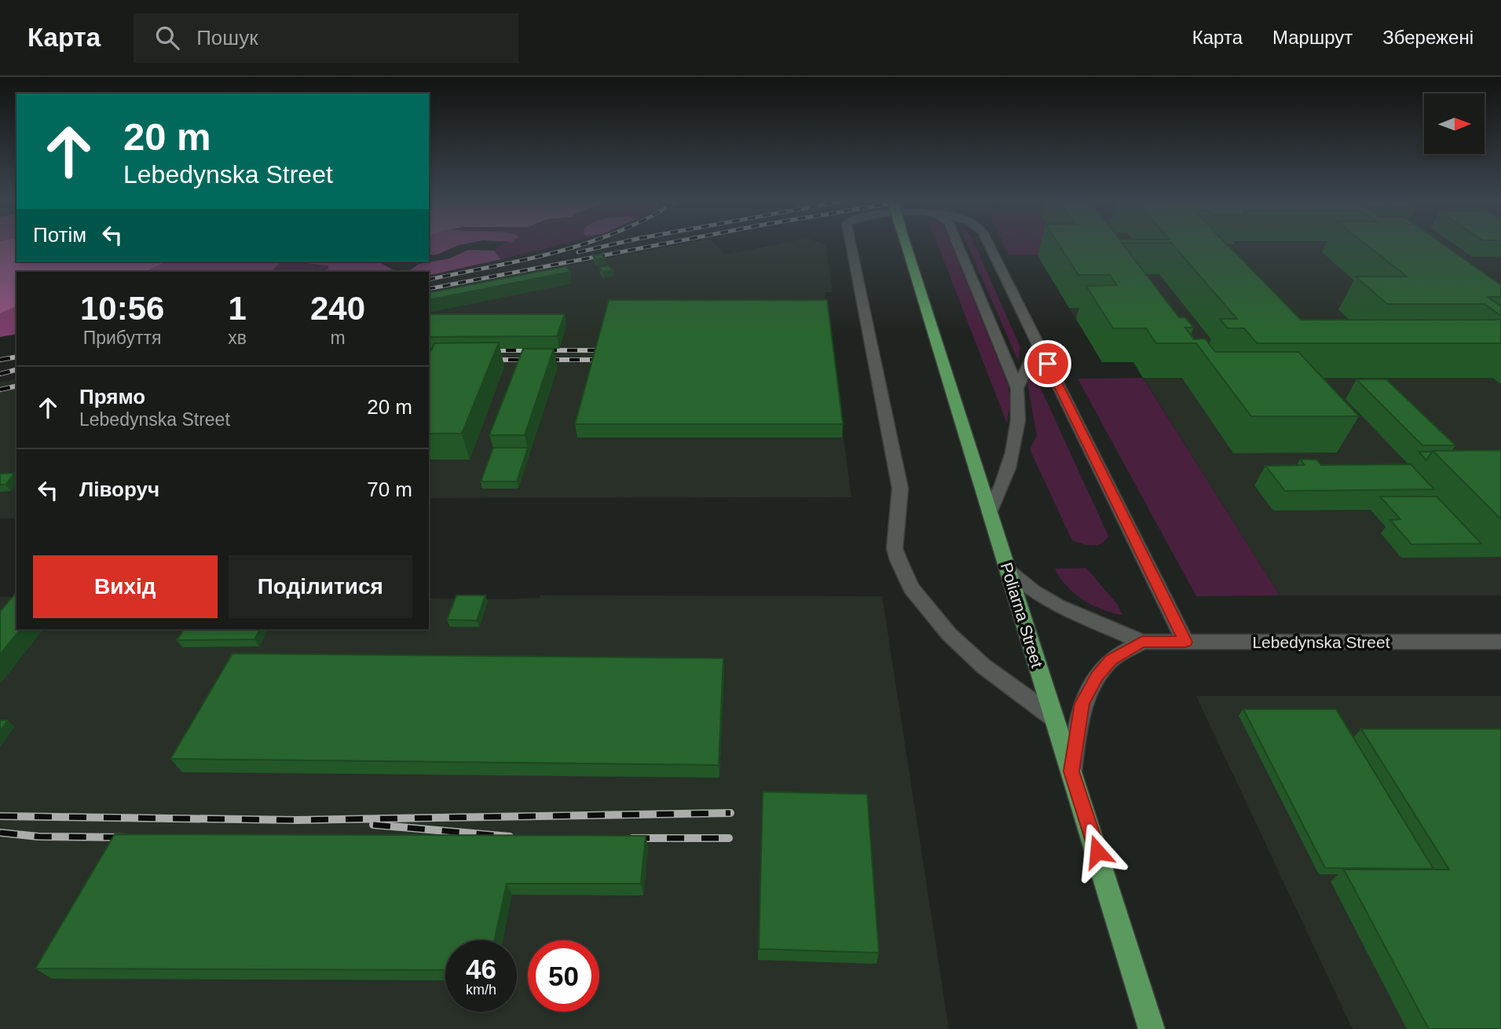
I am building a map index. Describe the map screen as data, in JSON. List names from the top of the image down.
{
  "streets": {
    "main road": ["Poliarna Street"],
    "street": ["Lebedynska Street"]
  },
  "crossings": [
    ["Poliarna Street", "Lebedynska Street"]
  ],
  "north": "right",
  "page": {
    "header": "Карта",
    "search": "Пошук",
    "nav": ["Карта", "Маршрут", "Збережені"],
    "turn": ["20 m", "Lebedynska Street"],
    "then": "Потім",
    "eta": [
      "10:56",
      "Прибуття",
      "1",
      "хв",
      "240",
      "m"
    ],
    "list": [
      {
        "name": "Прямо",
        "note": "Lebedynska Street",
        "value": "20 m"
      },
      {
        "name": "Ліворуч",
        "value": "70 m"
      }
    ],
    "buttons": ["Вихід", "Поділитися"],
    "speed": "46 km/h",
    "limit": "50"
  }
}
